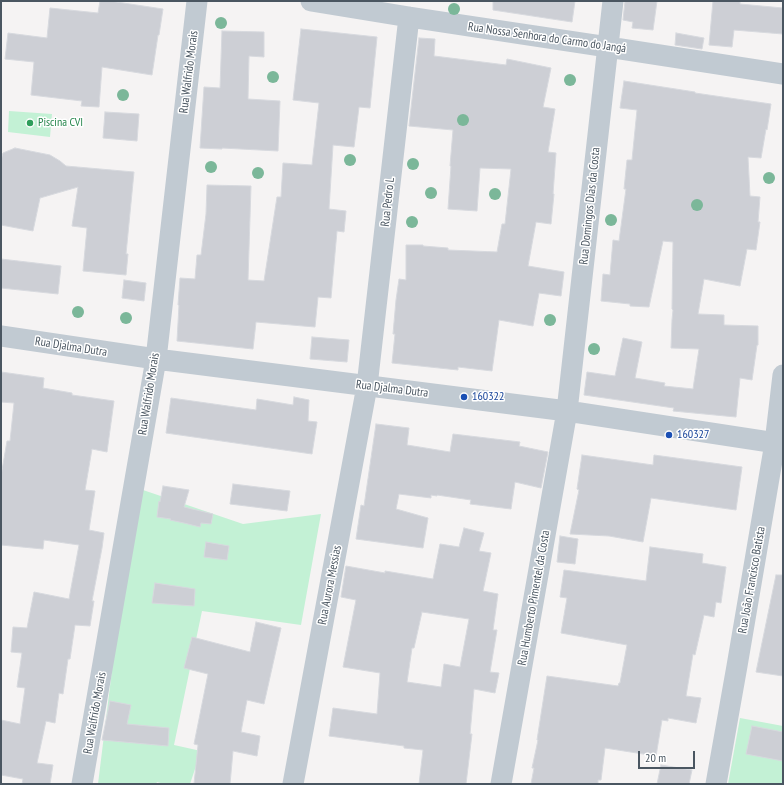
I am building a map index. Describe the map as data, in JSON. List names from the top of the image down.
{
  "streets": {
    "street": [
      "Rua Nossa Senhora do Carmo do Jangá",
      "Rua Walfrido Morais",
      "Rua Pedro L",
      "Rua Domingos Dias da Costa",
      "Rua Djalma Dutra",
      "Rua João Francisco Batista",
      "Rua Aurora Messias",
      "Rua Humberto Pimentel da Costa"
    ]
  },
  "crossings": [
    ["Rua Nossa Senhora do Carmo do Jangá", "Rua Pedro L"],
    ["Rua Nossa Senhora do Carmo do Jangá", "Rua Domingos Dias da Costa"],
    ["Rua Walfrido Morais", "Rua Djalma Dutra"],
    ["Rua Pedro L", "Rua Djalma Dutra"],
    ["Rua Pedro L", "Rua Aurora Messias"],
    ["Rua Domingos Dias da Costa", "Rua Djalma Dutra"],
    ["Rua Domingos Dias da Costa", "Rua Humberto Pimentel da Costa"],
    ["Rua Djalma Dutra", "Rua João Francisco Batista"],
    ["Rua Djalma Dutra", "Rua Aurora Messias"],
    ["Rua Djalma Dutra", "Rua Humberto Pimentel da Costa"]
  ],
  "places": ["Piscina CVI", "160322", "160327"],
  "scale_bar": "20 m"
}
